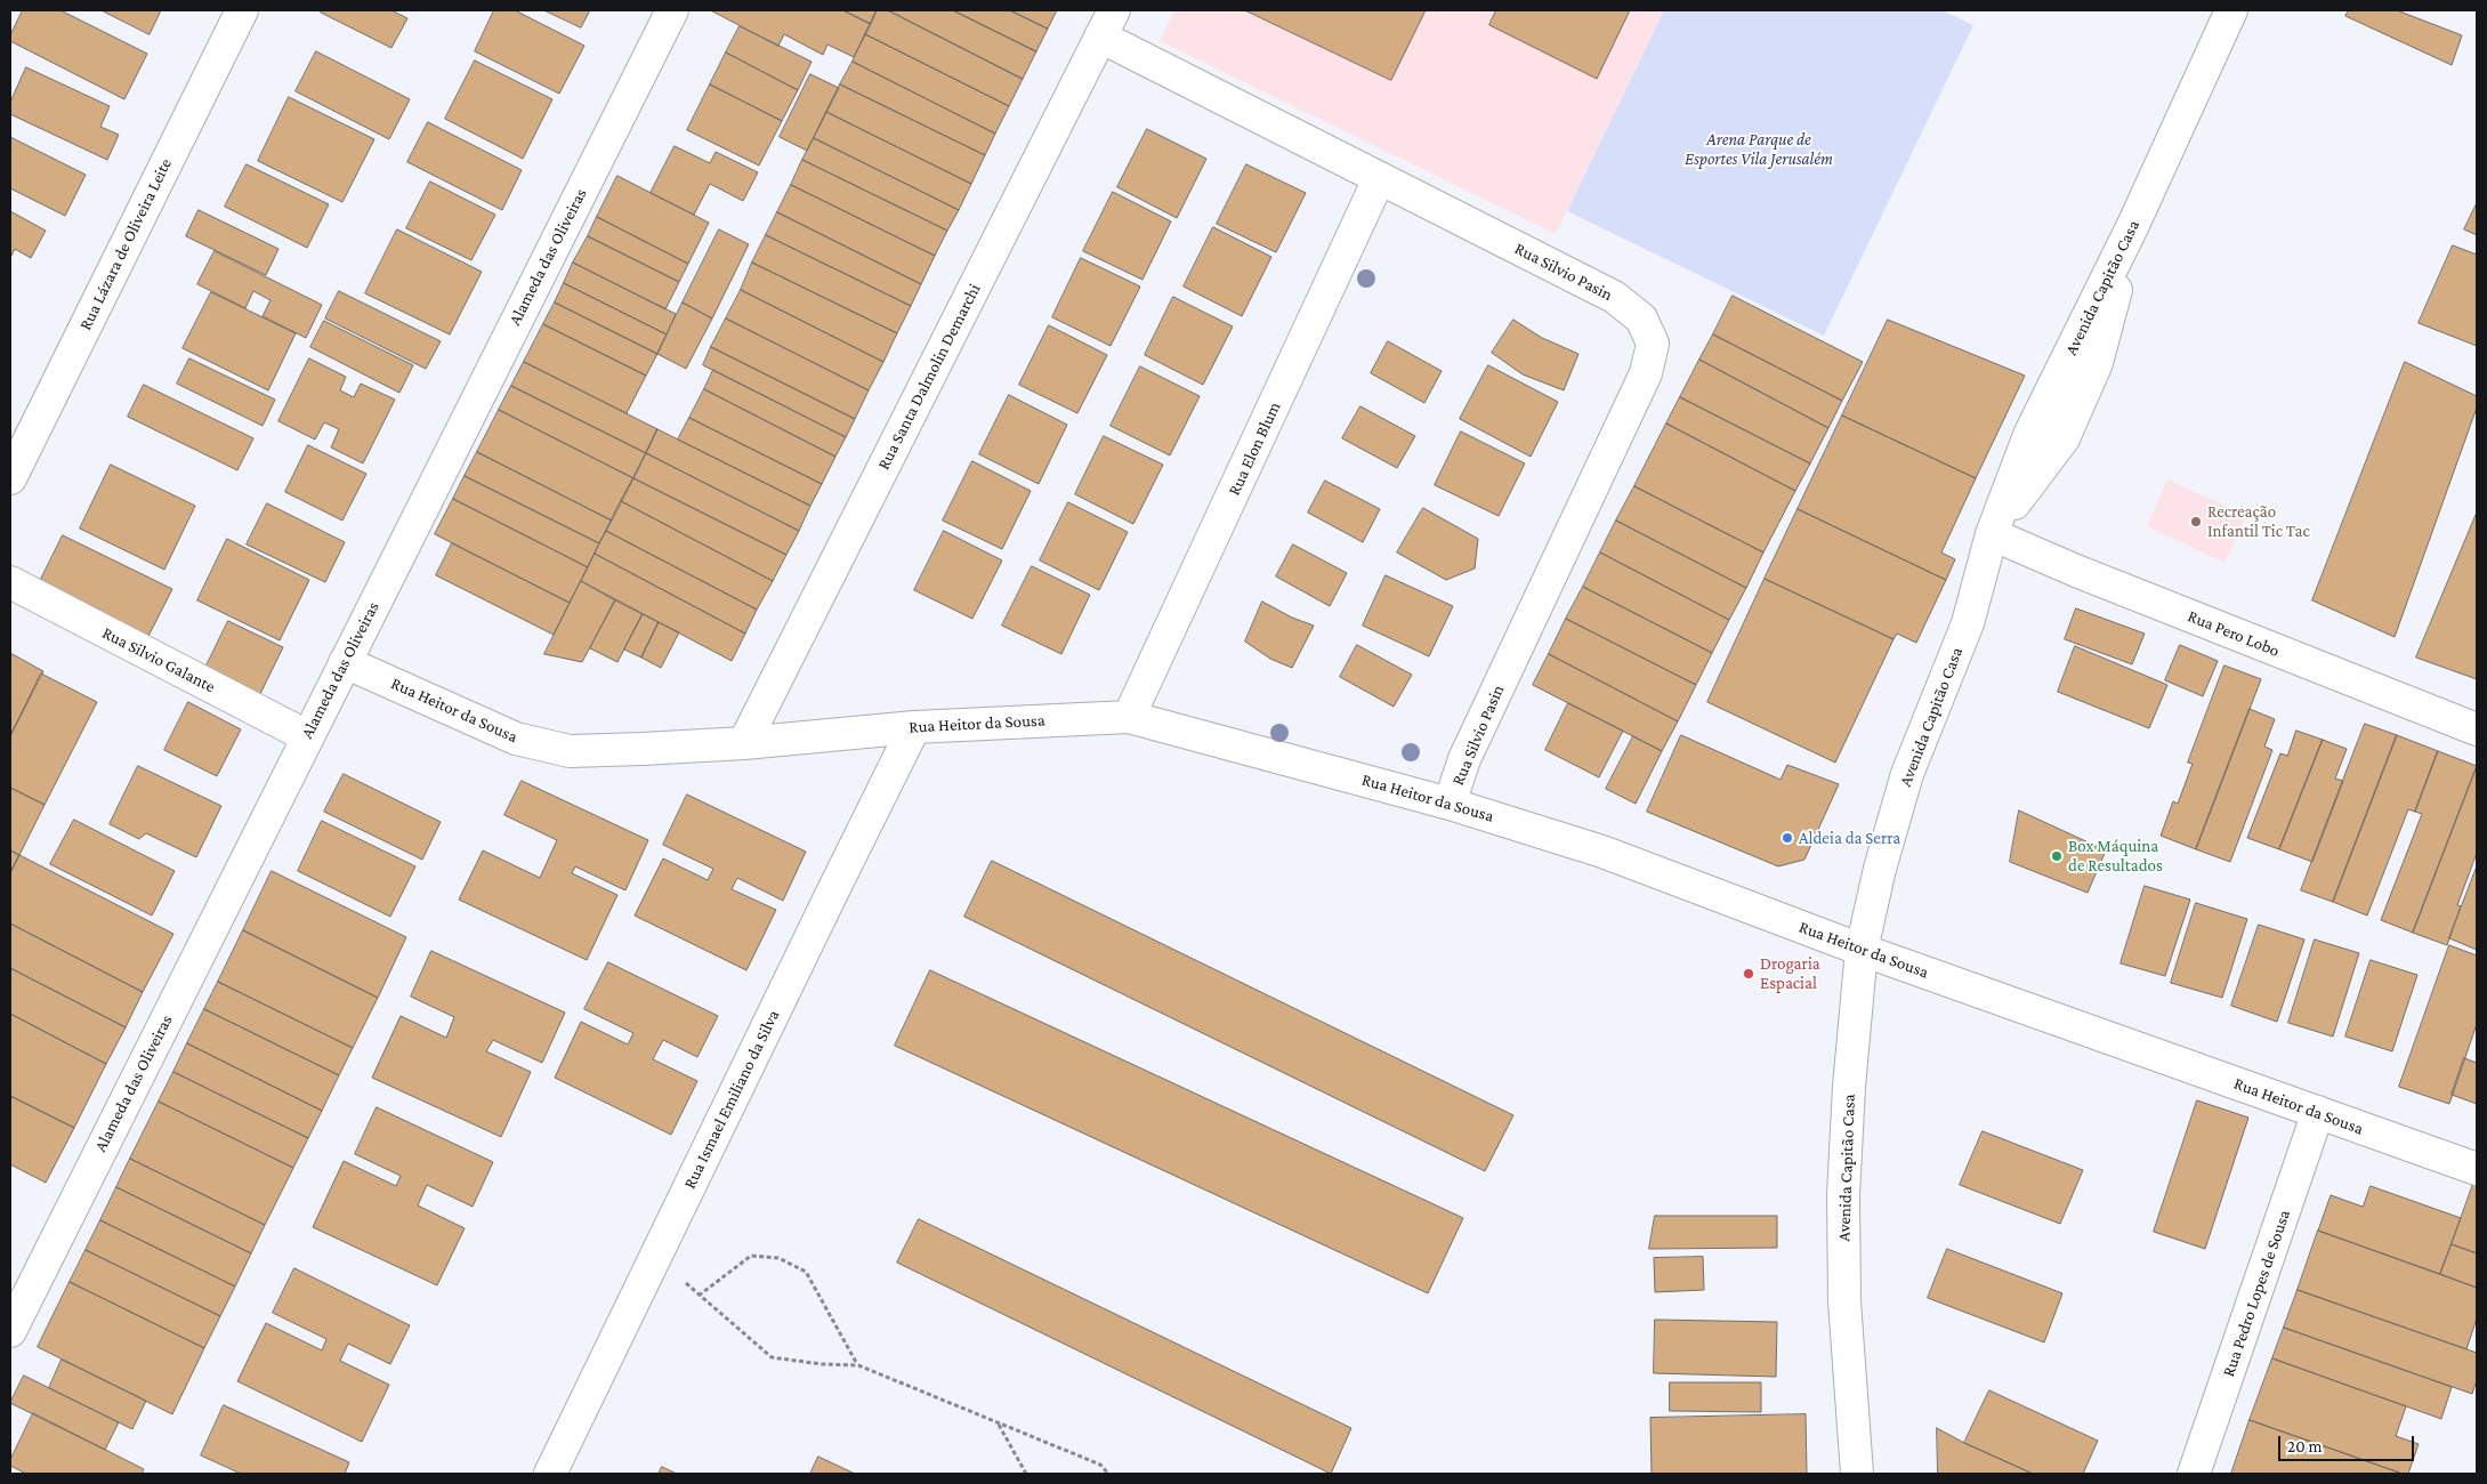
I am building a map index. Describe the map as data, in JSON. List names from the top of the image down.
{
  "streets": {
    "street": [
      "Rua Lázara de Oliveira Leite",
      "Alameda das Oliveiras",
      "Rua Silvio Pasin",
      "Avenida Capitão Casa",
      "Rua Santa Dalmolin Demarchi",
      "Rua Elon Blum",
      "Rua Pero Lobo",
      "Rua Silvio Galante",
      "Rua Heitor da Sousa",
      "Rua Ismael Emiliano da Silva",
      "Rua Pedro Lopes de Sousa"
    ]
  },
  "crossings": [
    ["Alameda das Oliveiras", "Rua Silvio Galante"],
    ["Alameda das Oliveiras", "Rua Heitor da Sousa"],
    ["Rua Silvio Pasin", "Rua Santa Dalmolin Demarchi"],
    ["Rua Silvio Pasin", "Rua Elon Blum"],
    ["Rua Silvio Pasin", "Rua Heitor da Sousa"],
    ["Avenida Capitão Casa", "Rua Pero Lobo"],
    ["Avenida Capitão Casa", "Rua Heitor da Sousa"],
    ["Rua Santa Dalmolin Demarchi", "Rua Heitor da Sousa"],
    ["Rua Elon Blum", "Rua Heitor da Sousa"],
    ["Rua Heitor da Sousa", "Rua Ismael Emiliano da Silva"],
    ["Rua Heitor da Sousa", "Rua Pedro Lopes de Sousa"]
  ],
  "parks": ["Arena Parque de Esportes Vila Jerusalém"],
  "places": [
    "Recreação Infantil Tic Tac",
    "Aldeia da Serra",
    "Box Máquina de Resultados",
    "Drogaria Espacial"
  ],
  "scale_bar": "20 m"
}
